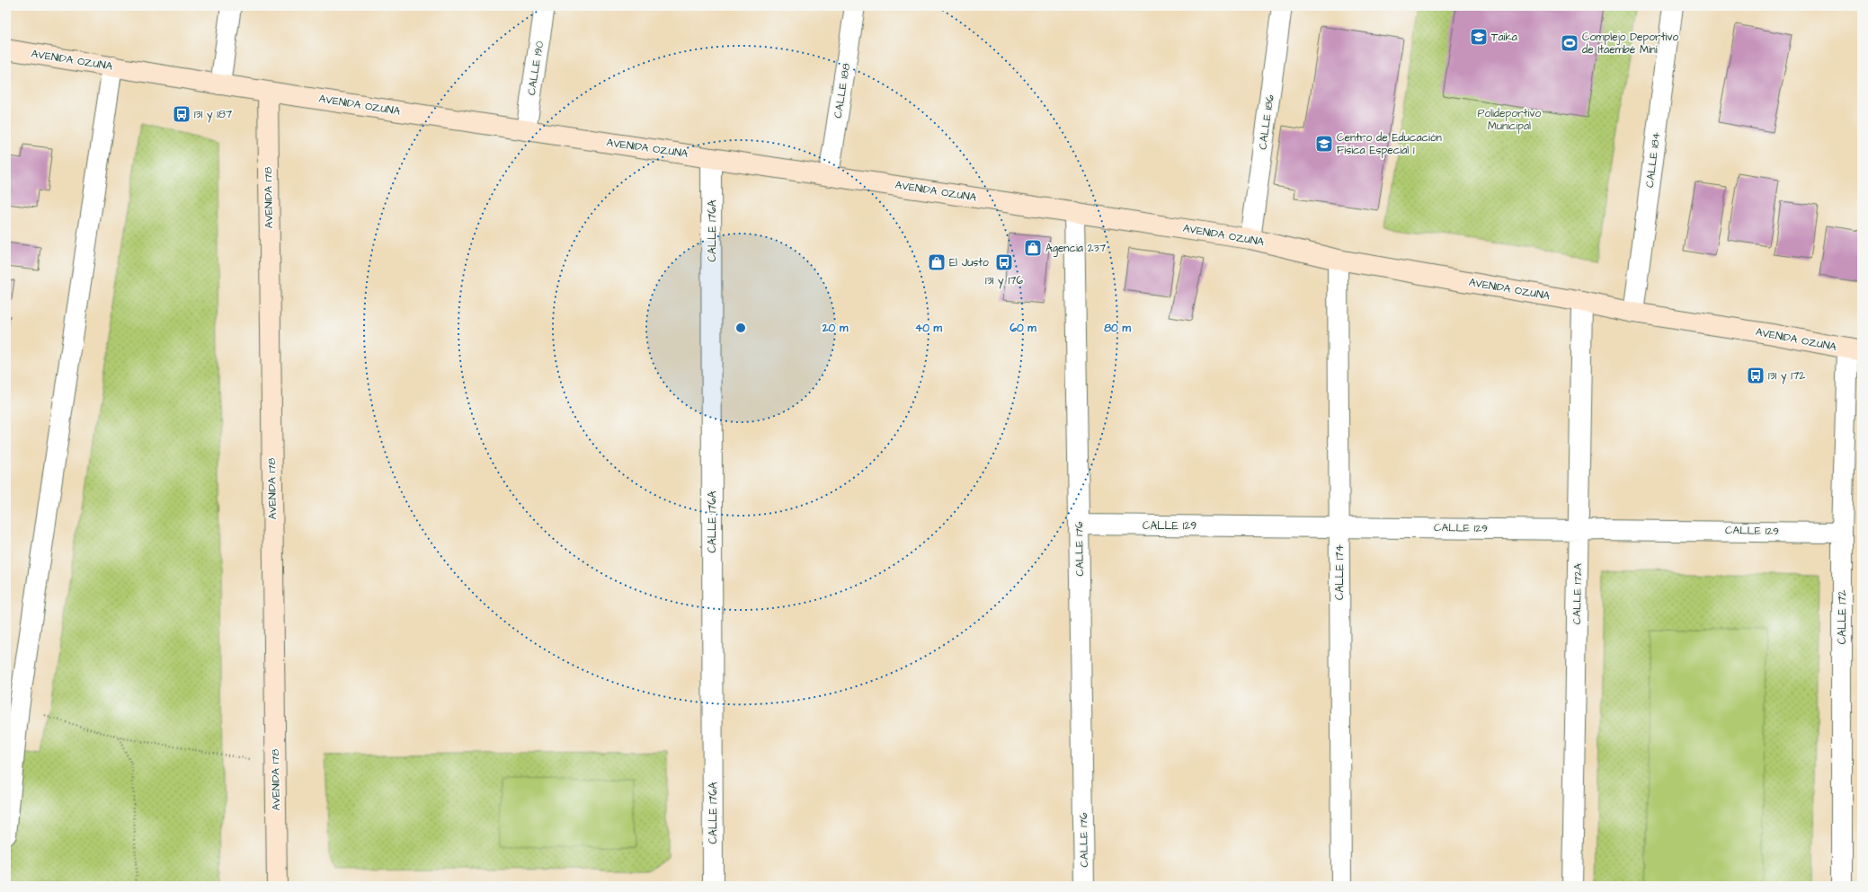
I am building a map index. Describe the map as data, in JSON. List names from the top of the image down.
{
  "streets": {
    "main road": ["AVENIDA OZUNA", "AVENIDA 178"],
    "street": [
      "CALLE 190",
      "CALLE 188",
      "CALLE 186",
      "CALLE 184",
      "CALLE 176A",
      "CALLE 129",
      "CALLE 176",
      "CALLE 174",
      "CALLE 172A",
      "CALLE 172"
    ]
  },
  "crossings": [
    ["AVENIDA OZUNA", "CALLE 190"],
    ["AVENIDA OZUNA", "CALLE 188"],
    ["AVENIDA OZUNA", "CALLE 186"],
    ["AVENIDA OZUNA", "CALLE 184"],
    ["AVENIDA OZUNA", "AVENIDA 178"],
    ["AVENIDA OZUNA", "CALLE 176A"],
    ["AVENIDA OZUNA", "CALLE 176"],
    ["AVENIDA OZUNA", "CALLE 174"],
    ["AVENIDA OZUNA", "CALLE 172A"],
    ["AVENIDA OZUNA", "CALLE 172"],
    ["CALLE 129", "CALLE 176"],
    ["CALLE 129", "CALLE 174"],
    ["CALLE 129", "CALLE 172A"],
    ["CALLE 129", "CALLE 172"]
  ],
  "parks": ["Polideportivo Municipal"],
  "places": {
    "school or university": ["Taika", "Centro de Educación Física Especial 1"],
    "sports": ["Complejo Deportivo de Itaembé Miní"],
    "bus stop": ["131 y 187", "131 y 176", "131 y 172"],
    "shop": ["Agencia 237", "El Justo"]
  },
  "rings": [
    "20 m",
    "40 m",
    "60 m",
    "80 m"
  ]
}
